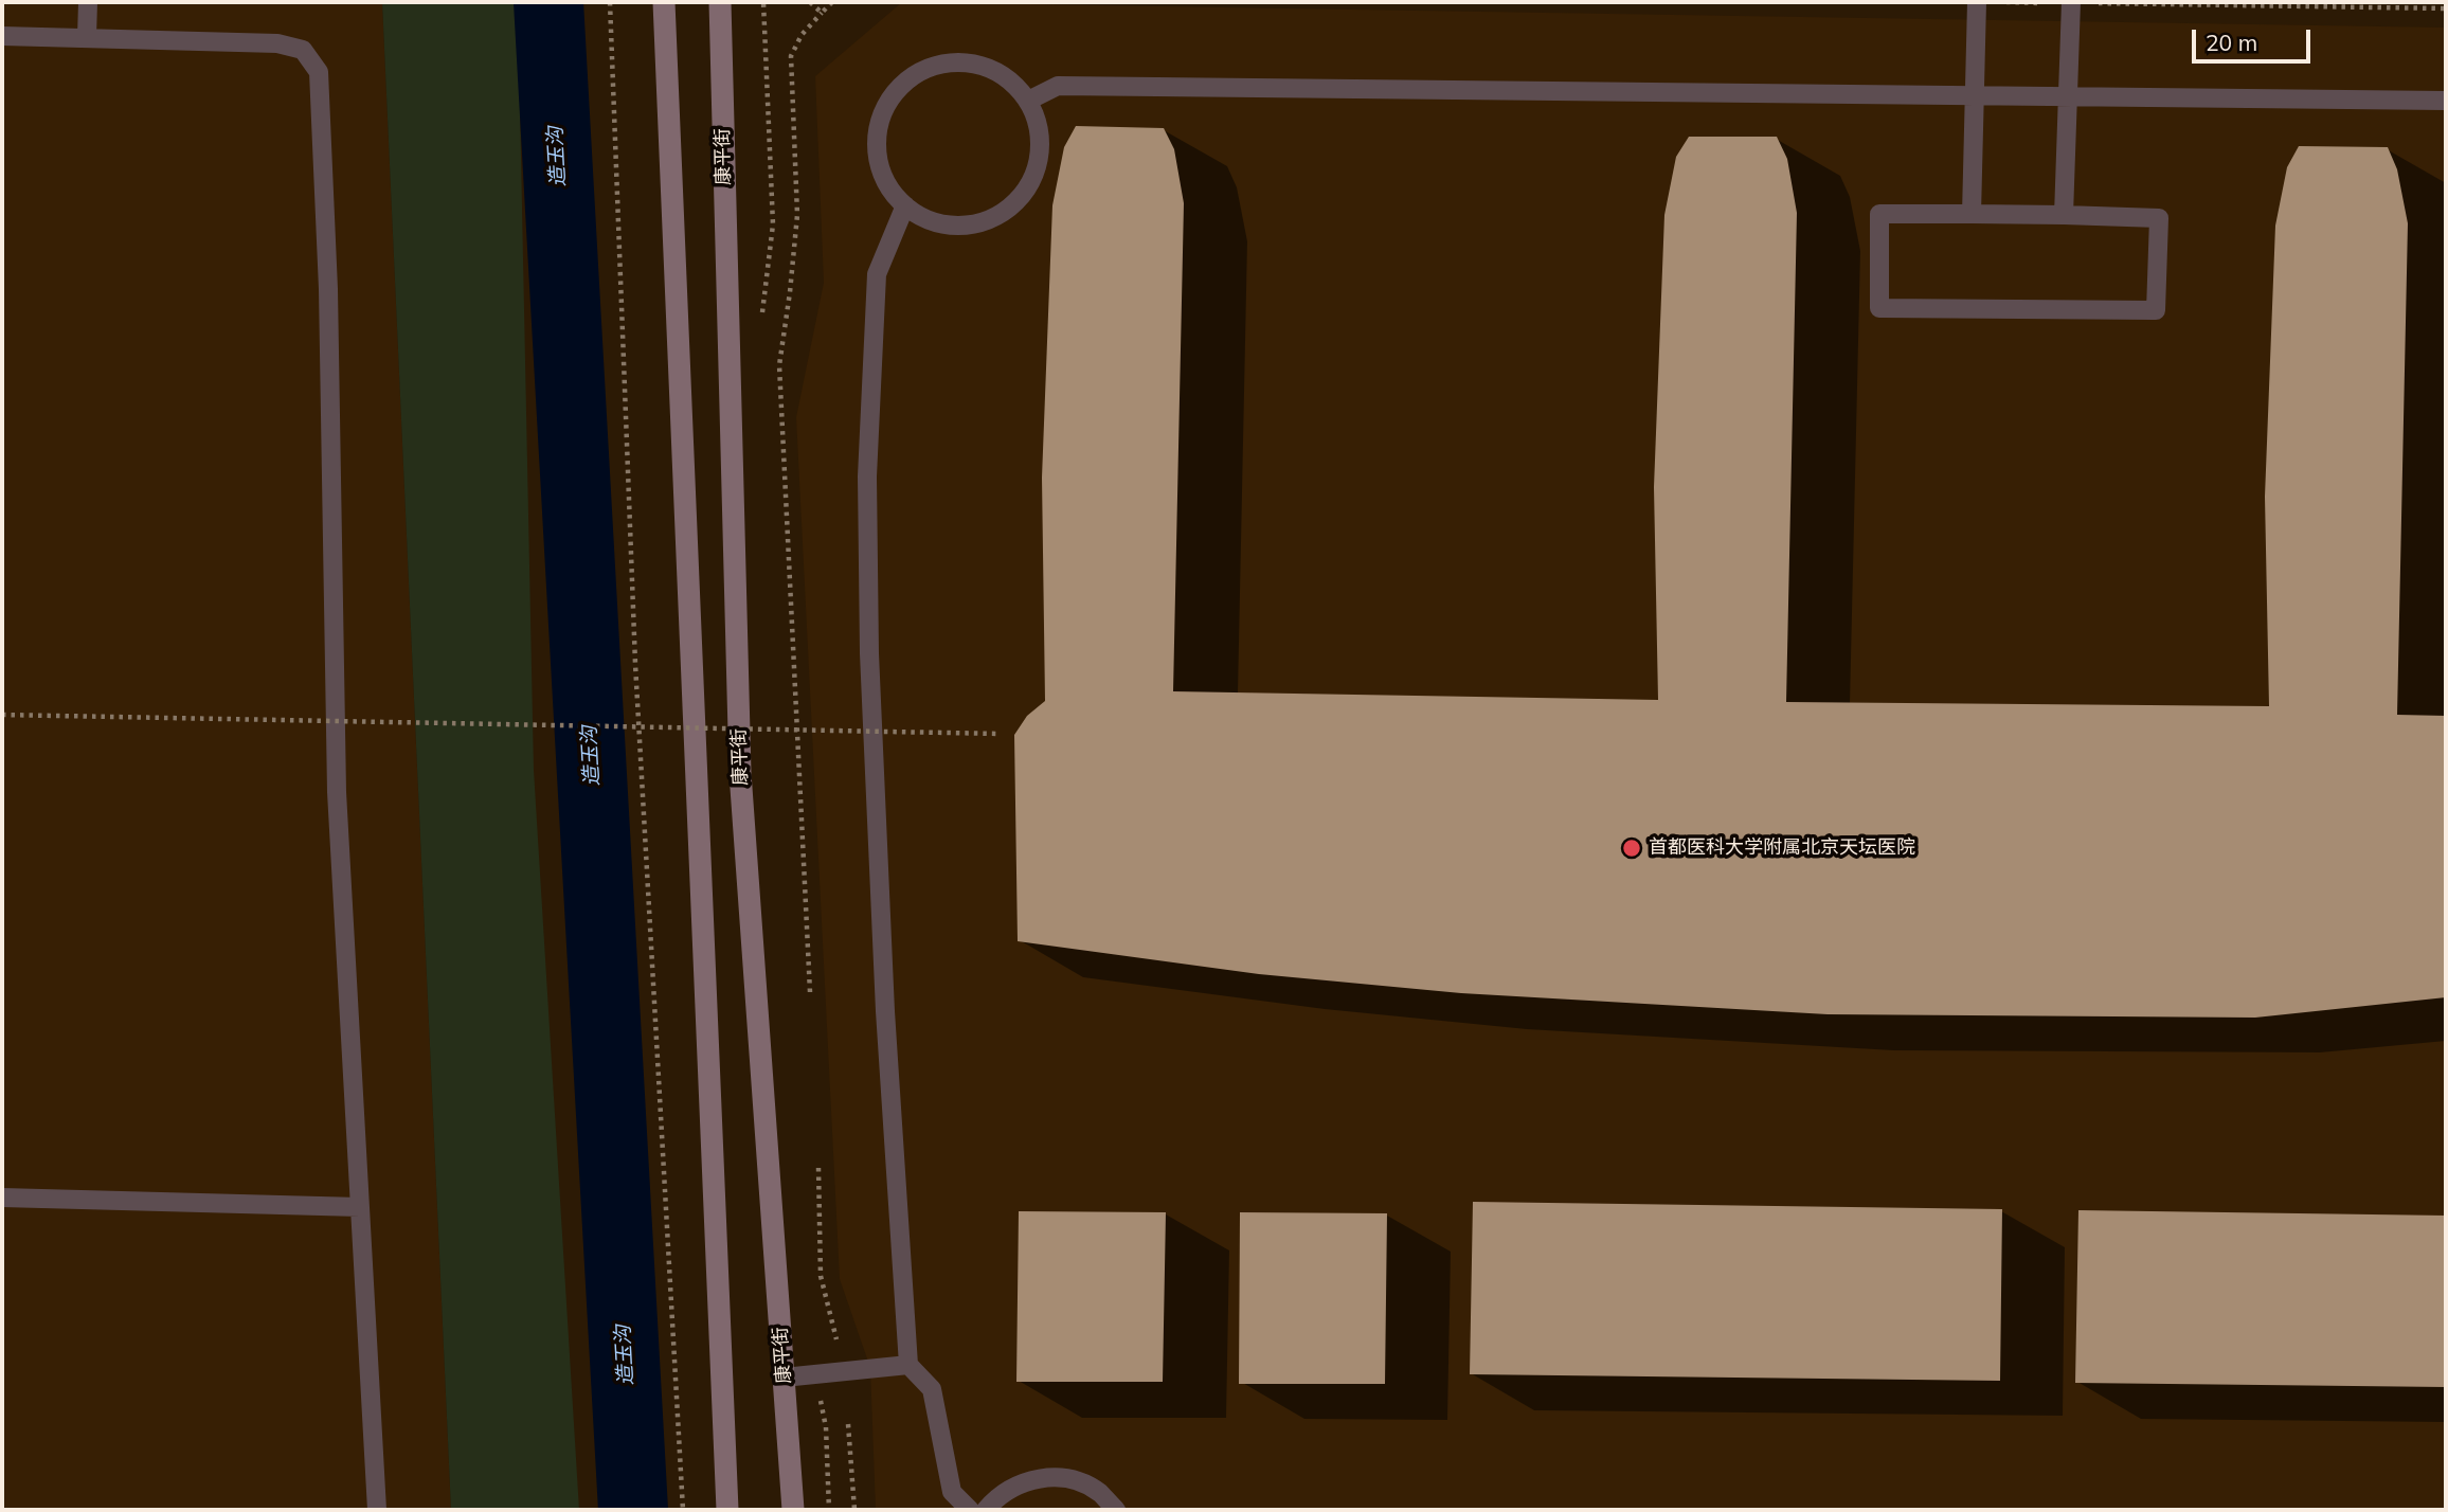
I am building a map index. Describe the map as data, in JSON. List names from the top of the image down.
{
  "streets": {
    "street": ["康平街"]
  },
  "water": ["造玉沟"],
  "places": ["首都医科大学附属北京天坛医院"],
  "scale_bar": "20 m"
}
